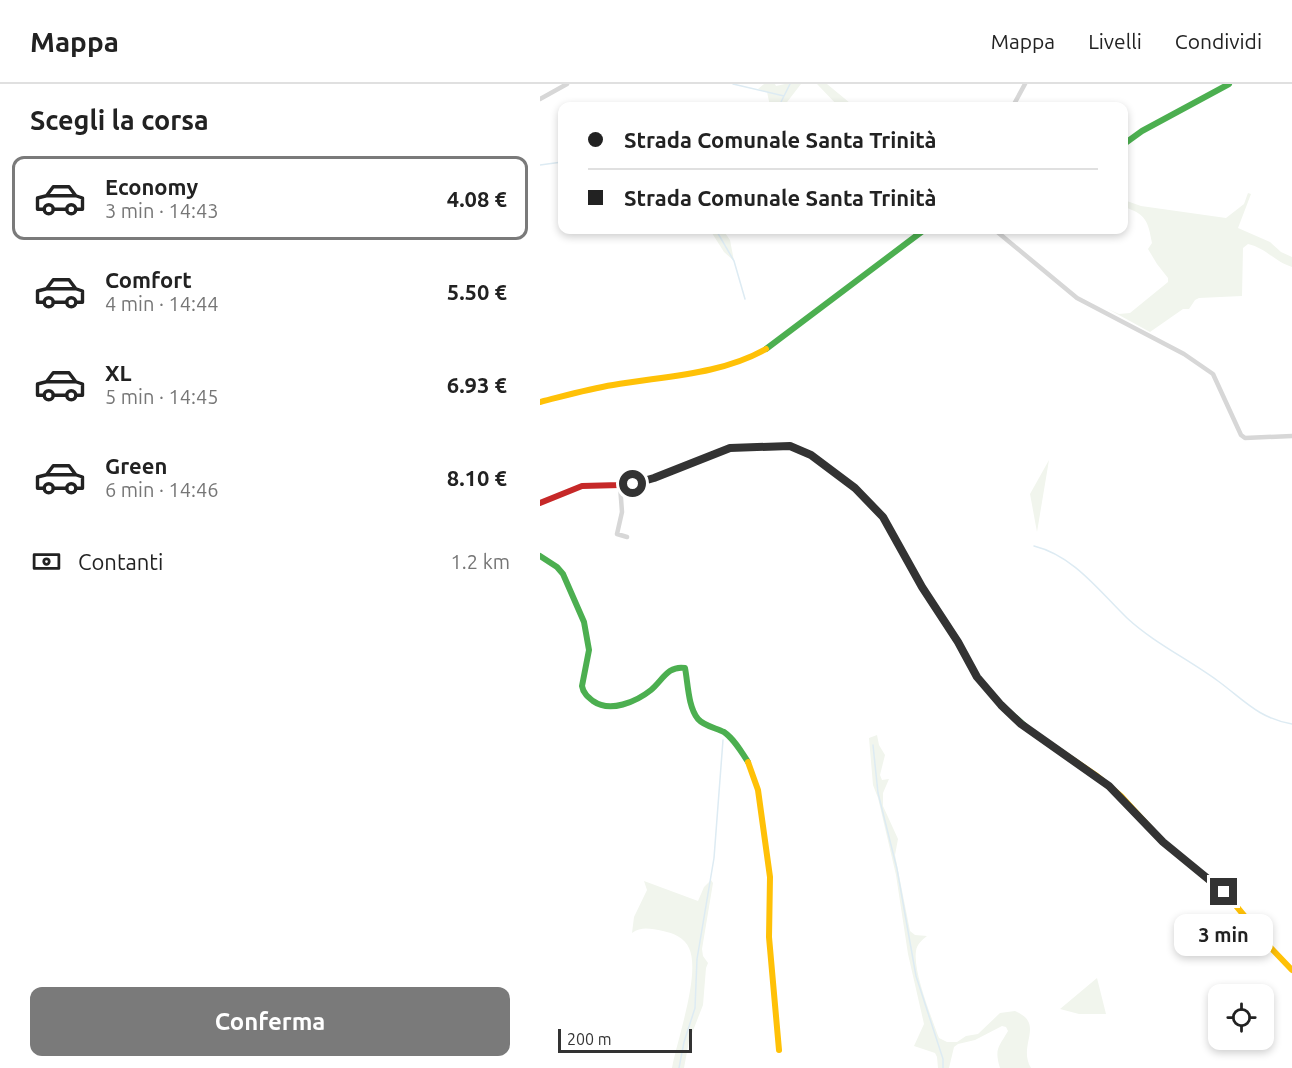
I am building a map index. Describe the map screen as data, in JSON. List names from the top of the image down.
{
  "scale_bar": "200 m",
  "page": {
    "header": "Mappa",
    "nav": ["Mappa", "Livelli", "Condividi"],
    "heading": "Scegli la corsa",
    "banner": ["Strada Comunale Santa Trinità", "Strada Comunale Santa Trinità"],
    "list": [
      {
        "name": "Economy",
        "note": "3 min · 14:43",
        "value": "4.08 €"
      },
      {
        "name": "Comfort",
        "note": "4 min · 14:44",
        "value": "5.50 €"
      },
      {
        "name": "XL",
        "note": "5 min · 14:45",
        "value": "6.93 €"
      },
      {
        "name": "Green",
        "note": "6 min · 14:46",
        "value": "8.10 €"
      }
    ],
    "pay": ["Contanti", "1.2 km"],
    "bubble": "3 min",
    "buttons": "Conferma",
    "scale": "200 m"
  }
}
